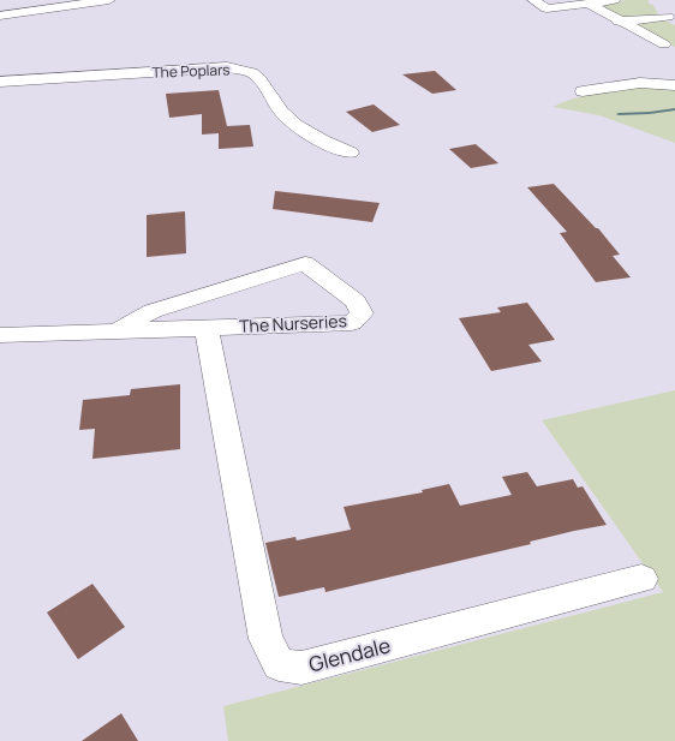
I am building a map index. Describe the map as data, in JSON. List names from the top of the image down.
{
  "streets": {
    "street": ["The Poplars", "The Nurseries", "Glendale"]
  },
  "crossings": [
    ["The Nurseries", "Glendale"]
  ]
}
